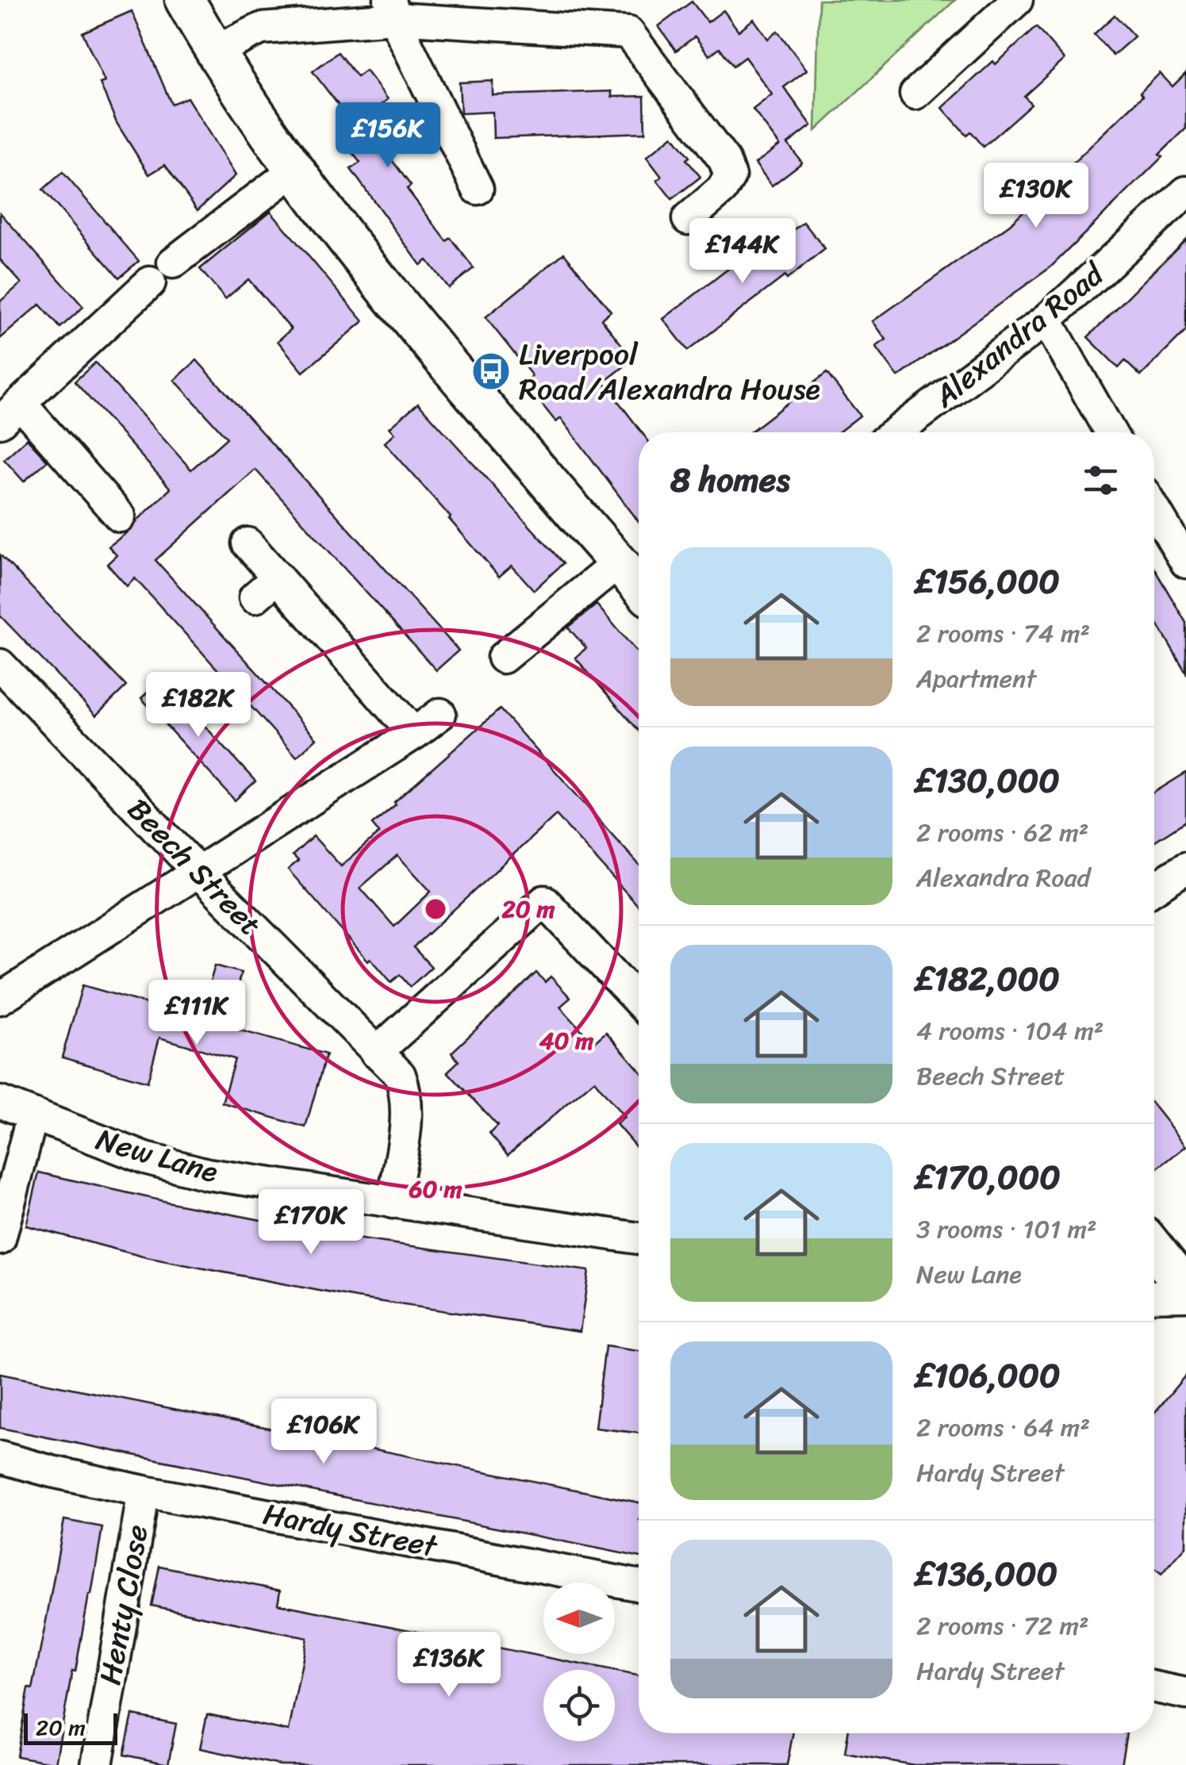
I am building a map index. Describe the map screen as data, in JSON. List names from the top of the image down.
{
  "streets": {
    "street": [
      "Alexandra Road",
      "Beech Street",
      "New Lane",
      "Hardy Street",
      "Henty Close"
    ]
  },
  "crossings": [
    ["Beech Street", "New Lane"],
    ["Hardy Street", "Henty Close"]
  ],
  "places": {
    "bus stop": ["Liverpool Road/Alexandra House"]
  },
  "scale_bar": "20 m",
  "north": "left",
  "page": {
    "price": [
      "£156K",
      "£130K",
      "£144K",
      "£182K",
      "£111K",
      "£170K",
      "£106K",
      "£136K"
    ],
    "heading": "8 homes",
    "list": [
      {
        "name": "£156,000",
        "note": "2 rooms · 74 m² · Apartment"
      },
      {
        "name": "£130,000",
        "note": "2 rooms · 62 m² · Alexandra Road"
      },
      {
        "name": "£182,000",
        "note": "4 rooms · 104 m² · Beech Street"
      },
      {
        "name": "£170,000",
        "note": "3 rooms · 101 m² · New Lane"
      },
      {
        "name": "£106,000",
        "note": "2 rooms · 64 m² · Hardy Street"
      },
      {
        "name": "£136,000",
        "note": "2 rooms · 72 m² · Hardy Street"
      }
    ],
    "scale": "20 m"
  },
  "rings": ["20 m", "40 m", "60 m"]
}
